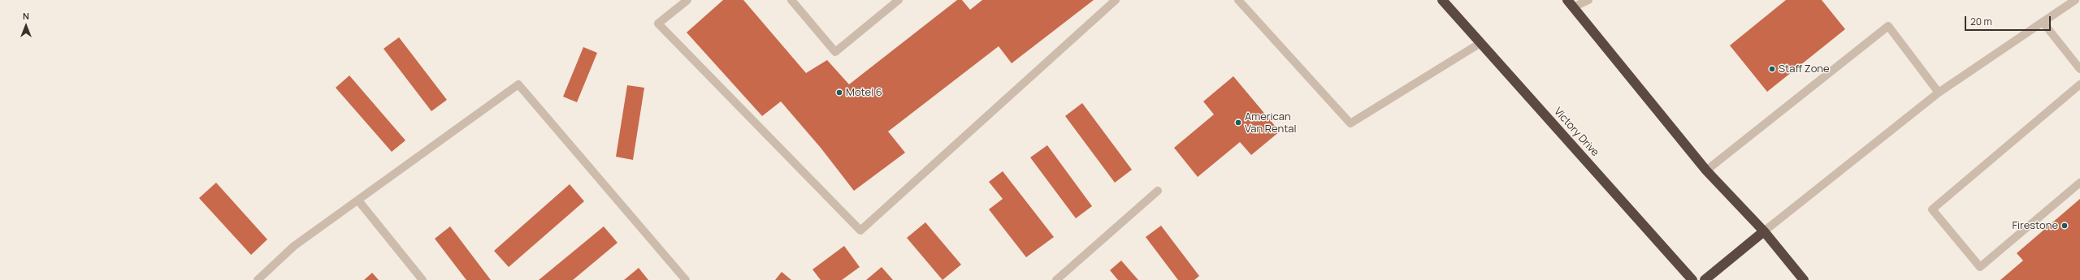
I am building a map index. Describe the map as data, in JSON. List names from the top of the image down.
{
  "streets": {
    "highway": ["Victory Drive"]
  },
  "places": [
    "Staff Zone",
    "Motel 6",
    "American Van Rental",
    "Firestone"
  ],
  "scale_bar": "20 m",
  "north": "top"
}
